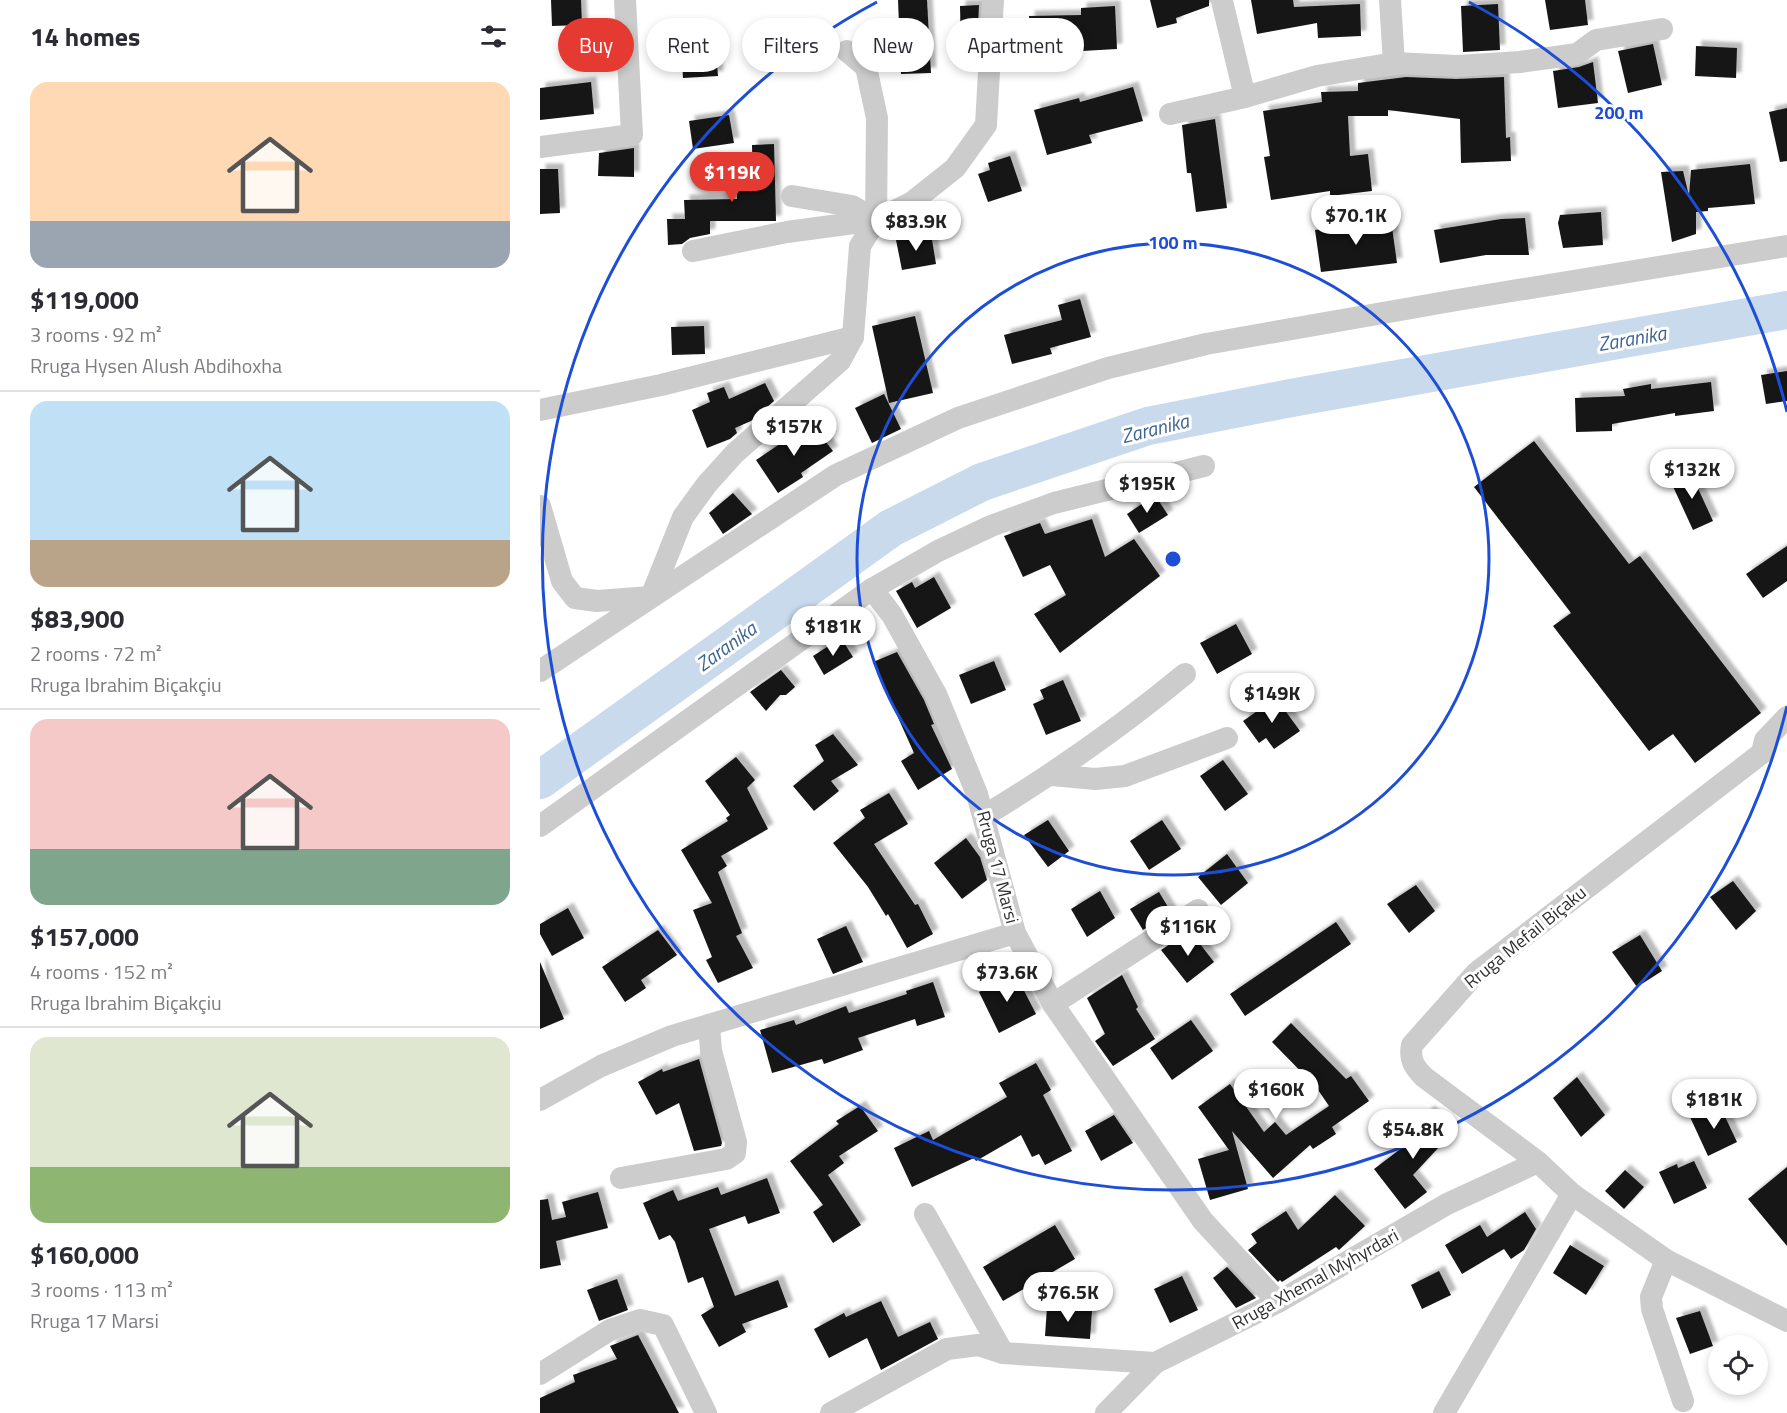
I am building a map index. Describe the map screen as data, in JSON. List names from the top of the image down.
{
  "streets": {
    "street": ["Rruga 17 Marsi", "Rruga Mefail Biçaku", "Rruga Xhemal Myhyrdari"]
  },
  "crossings": [
    ["Rruga 17 Marsi", "Rruga Xhemal Myhyrdari"],
    ["Rruga Mefail Biçaku", "Rruga Xhemal Myhyrdari"]
  ],
  "water": ["Zaranika"],
  "page": {
    "heading": "14 homes",
    "chip": [
      "Buy",
      "Rent",
      "Filters",
      "New",
      "Apartment"
    ],
    "list": [
      {
        "name": "$119,000",
        "note": "3 rooms · 92 m² · Rruga Hysen Alush Abdihoxha"
      },
      {
        "name": "$83,900",
        "note": "2 rooms · 72 m² · Rruga Ibrahim Biçakçiu"
      },
      {
        "name": "$157,000",
        "note": "4 rooms · 152 m² · Rruga Ibrahim Biçakçiu"
      },
      {
        "name": "$160,000",
        "note": "3 rooms · 113 m² · Rruga 17 Marsi"
      }
    ],
    "price": [
      "$119K",
      "$70.1K",
      "$83.9K",
      "$157K",
      "$132K",
      "$195K",
      "$181K",
      "$149K",
      "$116K",
      "$73.6K",
      "$160K",
      "$181K",
      "$54.8K",
      "$76.5K"
    ]
  },
  "rings": ["200 m", "100 m"]
}
